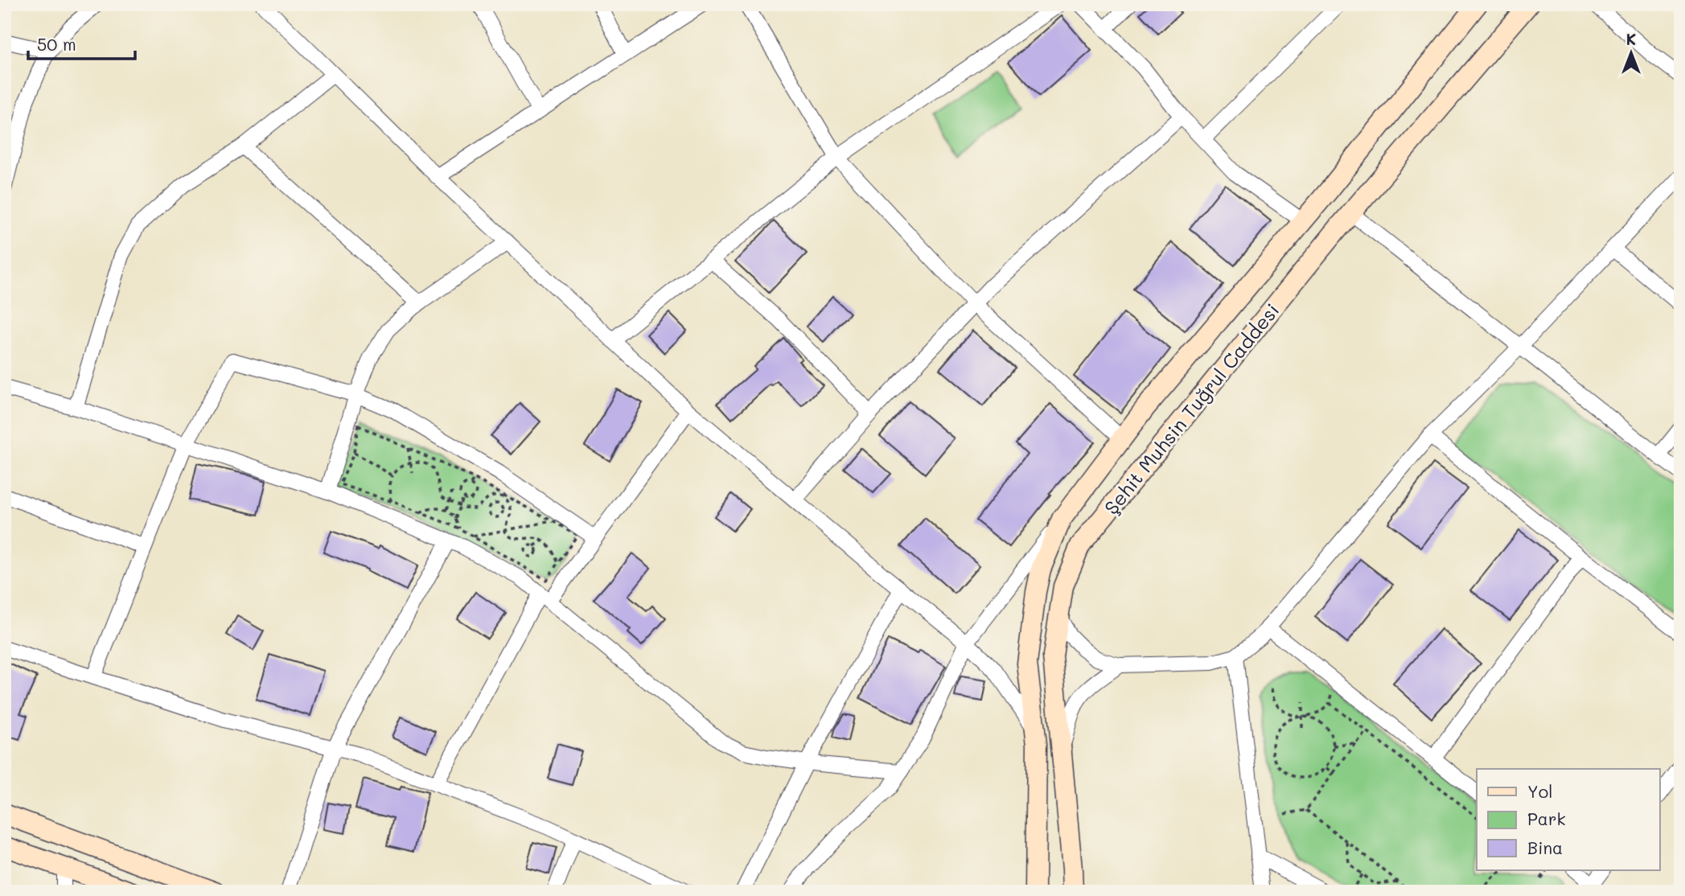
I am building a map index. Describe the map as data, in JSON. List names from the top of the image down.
{
  "streets": {
    "main road": ["Şehit Muhsin Tuğrul Caddesi"]
  },
  "legend": ["Yol", "Park", "Bina"],
  "scale_bar": "50 m",
  "north": "top"
}
